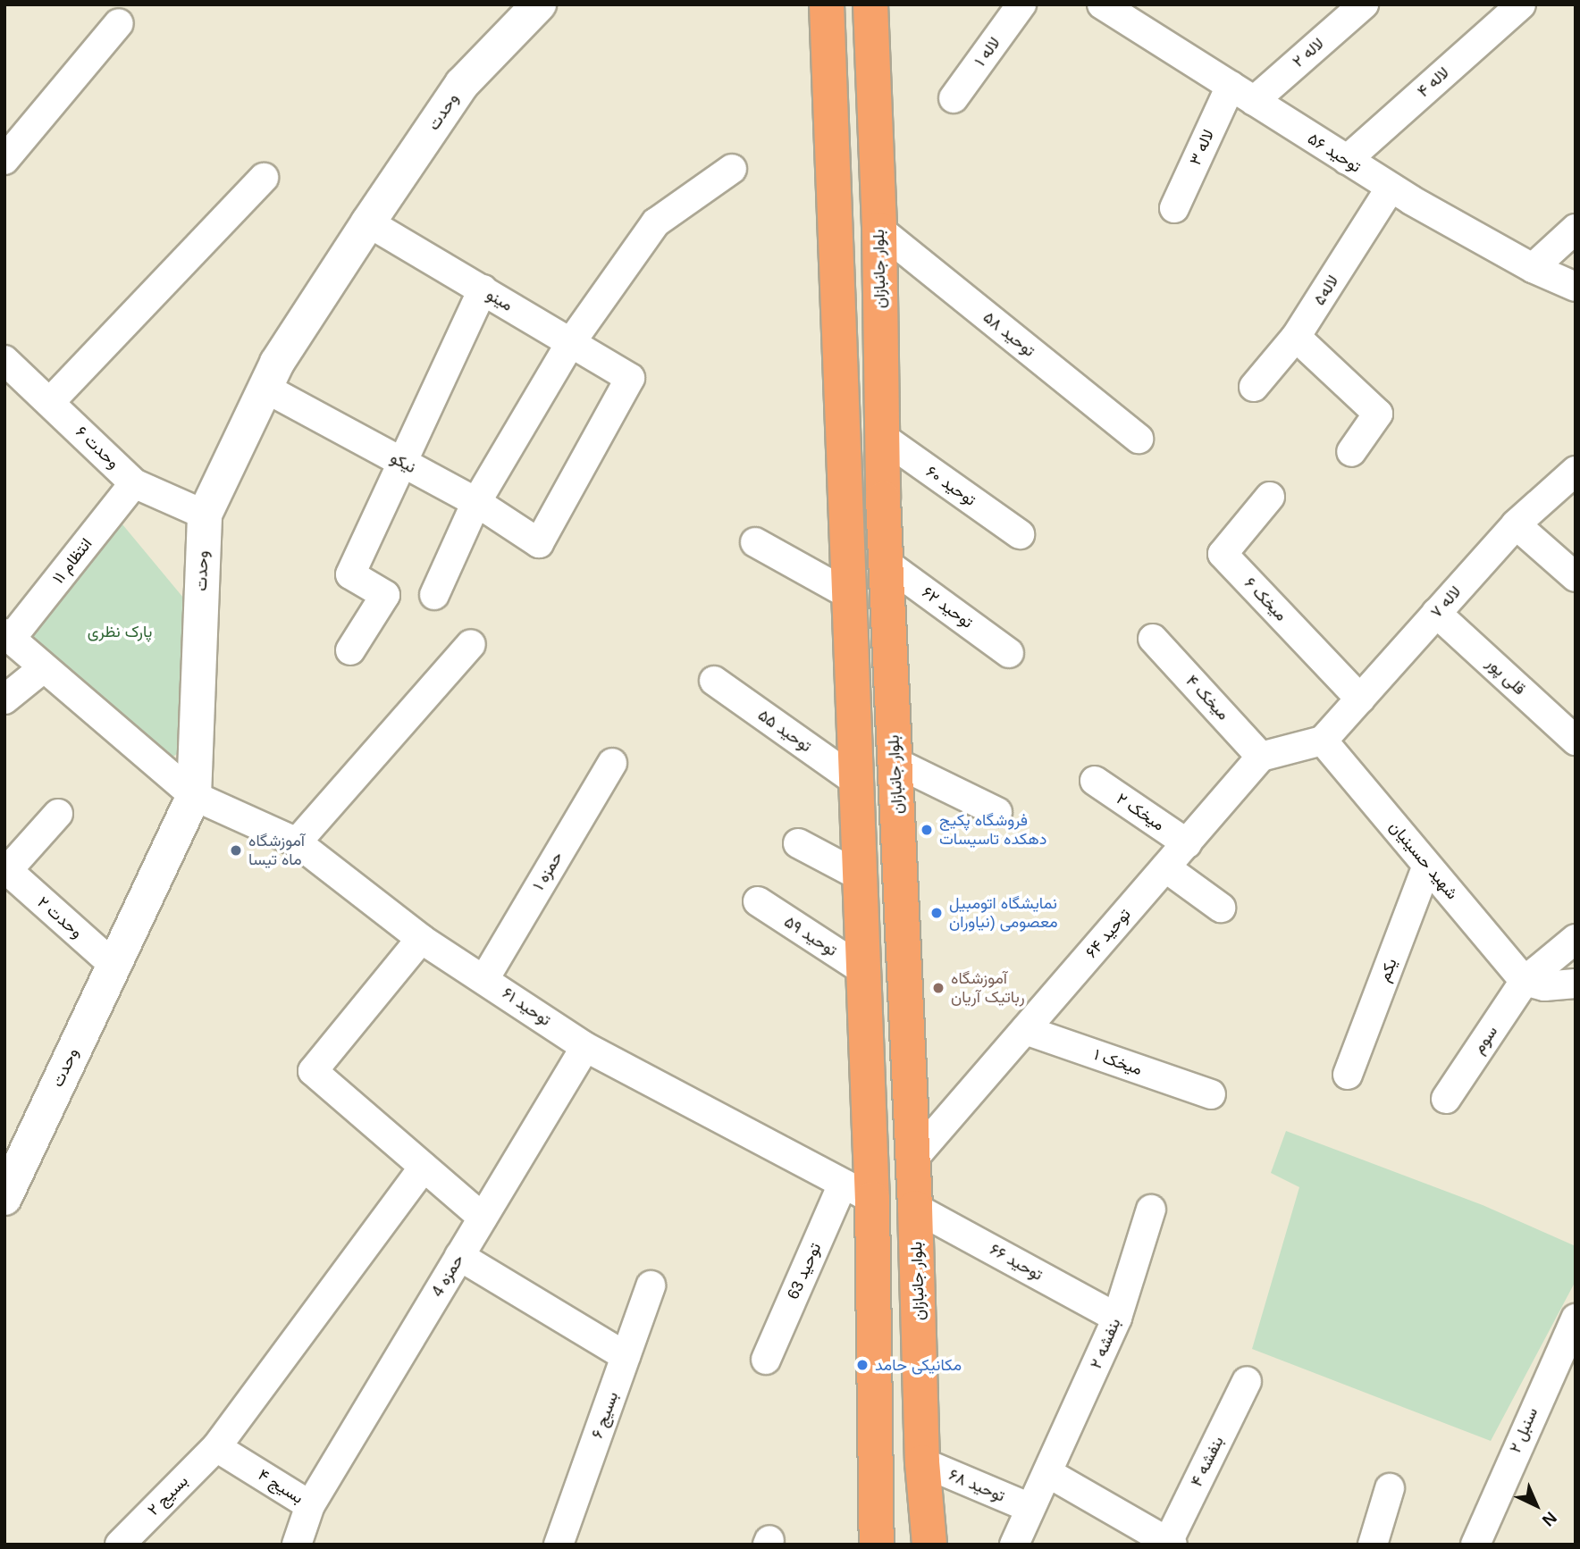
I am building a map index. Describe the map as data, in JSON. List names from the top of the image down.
{
  "streets": {
    "highway": ["بلوار جانبازان"],
    "main road": ["وحدت"],
    "street": [
      "لاله ۱",
      "لاله ۲",
      "لاله ۴",
      "لاله ۳",
      "توحید ۵۶",
      "لاله۵",
      "مینو",
      "توحید ۵۸",
      "وحدت ۶",
      "نیکو",
      "توحید ۶۰",
      "انتظام ۱۱",
      "میخک ۶",
      "لاله ۷",
      "توحید ۶۲",
      "قلی پور",
      "میخک ۴",
      "توحید ۵۵",
      "میخک ۲",
      "شهید حسینیان",
      "حمزه ۱",
      "وحدت ۲",
      "توحید ۶۴",
      "توحید ۵۹",
      "یکم",
      "توحید ۶۱",
      "سوم",
      "میخک ۱",
      "توحید ۶۶",
      "توحید 63",
      "حمزه 4",
      "بنفشه ۲",
      "بسیج ۶",
      "سنبل ۲",
      "بنفشه ۴",
      "توحید ۶۸",
      "بسیج ۴",
      "بسیج ۲"
    ]
  },
  "crossings": [
    ["لاله ۲", "توحید ۵۶"],
    ["لاله ۴", "توحید ۵۶"],
    ["وحدت", "مینو"],
    ["وحدت", "وحدت ۶"],
    ["وحدت", "نیکو"],
    ["وحدت", "وحدت ۲"],
    ["وحدت", "توحید ۶۱"],
    ["لاله ۳", "توحید ۵۶"],
    ["توحید ۵۶", "لاله۵"],
    ["بلوار جانبازان", "توحید ۵۸"],
    ["بلوار جانبازان", "توحید ۶۰"],
    ["بلوار جانبازان", "توحید ۶۲"],
    ["بلوار جانبازان", "توحید ۶۴"],
    ["بلوار جانبازان", "توحید ۶۶"],
    ["بلوار جانبازان", "توحید ۶۸"],
    ["مینو", "نیکو"],
    ["وحدت ۶", "انتظام ۱۱"],
    ["انتظام ۱۱", "توحید ۶۱"],
    ["میخک ۶", "لاله ۷"],
    ["لاله ۷", "قلی پور"],
    ["لاله ۷", "شهید حسینیان"],
    ["میخک ۴", "توحید ۶۴"],
    ["میخک ۲", "توحید ۶۴"],
    ["شهید حسینیان", "یکم"],
    ["شهید حسینیان", "سوم"],
    ["حمزه ۱", "توحید ۶۱"],
    ["توحید ۶۴", "میخک ۱"],
    ["توحید ۶۱", "توحید 63"],
    ["توحید ۶۱", "حمزه 4"],
    ["توحید ۶۶", "بنفشه ۲"],
    ["حمزه 4", "بسیج ۴"],
    ["بنفشه ۲", "توحید ۶۸"],
    ["بسیج ۴", "بسیج ۲"]
  ],
  "parks": ["پارک نظری"],
  "places": [
    "فروشگاه پکیج دهکده تاسیسات",
    "آموزشگاه ماه تیسا",
    "نمایشگاه اتومبیل معصومی (نیاوران",
    "آموزشگاه رباتیک آریان",
    "مکانیکی حامد"
  ],
  "north": "bottom right"
}
